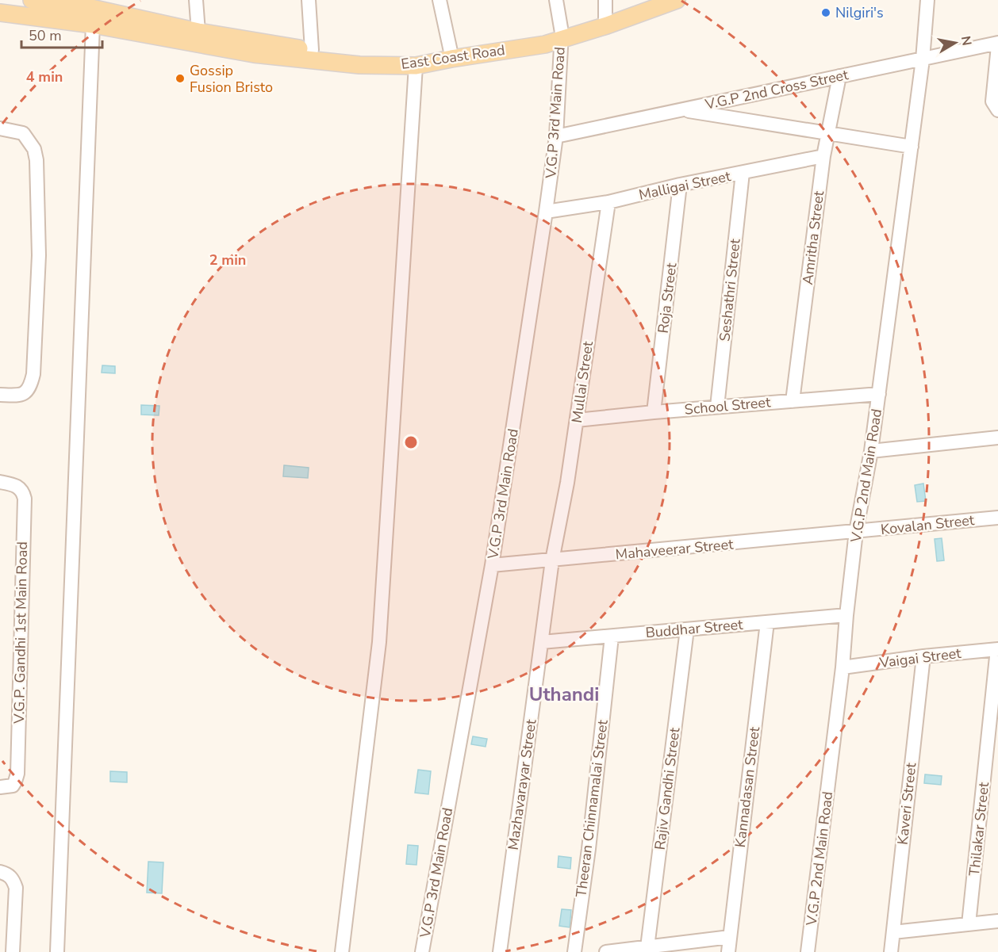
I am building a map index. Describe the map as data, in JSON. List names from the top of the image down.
{
  "streets": {
    "main road": ["East Coast Road"],
    "street": [
      "V.G.P 2nd Cross Street",
      "V.G.P 3rd Main Road",
      "Malligai Street",
      "Amritha Street",
      "Seshathri Street",
      "Roja Street",
      "Mullai Street",
      "School Street",
      "V.G.P 2nd Main Road",
      "Kovalan Street",
      "Mahaveerar Street",
      "Buddhar Street",
      "V.G.P. Gandhi 1st Main Road",
      "Vaigai Street",
      "Mazhavarayar Street",
      "Kannadasan Street",
      "Rajiv Gandhi Street",
      "Kaveri Street",
      "Theeran Chinnamalai Street",
      "Thilakar Street"
    ]
  },
  "crossings": [
    ["East Coast Road", "V.G.P 3rd Main Road"],
    ["V.G.P 2nd Cross Street", "V.G.P 3rd Main Road"],
    ["V.G.P 2nd Cross Street", "Amritha Street"],
    ["V.G.P 2nd Cross Street", "V.G.P 2nd Main Road"],
    ["V.G.P 3rd Main Road", "Malligai Street"],
    ["V.G.P 3rd Main Road", "Mahaveerar Street"],
    ["Malligai Street", "Amritha Street"],
    ["Malligai Street", "Seshathri Street"],
    ["Malligai Street", "Roja Street"],
    ["Malligai Street", "Mullai Street"],
    ["Amritha Street", "School Street"],
    ["Seshathri Street", "School Street"],
    ["Roja Street", "School Street"],
    ["Mullai Street", "School Street"],
    ["Mullai Street", "Mahaveerar Street"],
    ["Mullai Street", "Mazhavarayar Street"],
    ["School Street", "V.G.P 2nd Main Road"],
    ["V.G.P 2nd Main Road", "Kovalan Street"],
    ["V.G.P 2nd Main Road", "Mahaveerar Street"],
    ["V.G.P 2nd Main Road", "Buddhar Street"],
    ["V.G.P 2nd Main Road", "Vaigai Street"],
    ["Kovalan Street", "Mahaveerar Street"],
    ["Mahaveerar Street", "Mazhavarayar Street"],
    ["Buddhar Street", "Mazhavarayar Street"],
    ["Buddhar Street", "Kannadasan Street"],
    ["Buddhar Street", "Rajiv Gandhi Street"],
    ["Buddhar Street", "Theeran Chinnamalai Street"],
    ["Vaigai Street", "Kaveri Street"],
    ["Vaigai Street", "Thilakar Street"]
  ],
  "districts": ["Uthandi"],
  "places": ["Nilgiri's", "Gossip Fusion Bristo"],
  "scale_bar": "50 m",
  "north": "right",
  "rings": ["4 min", "2 min"]
}
